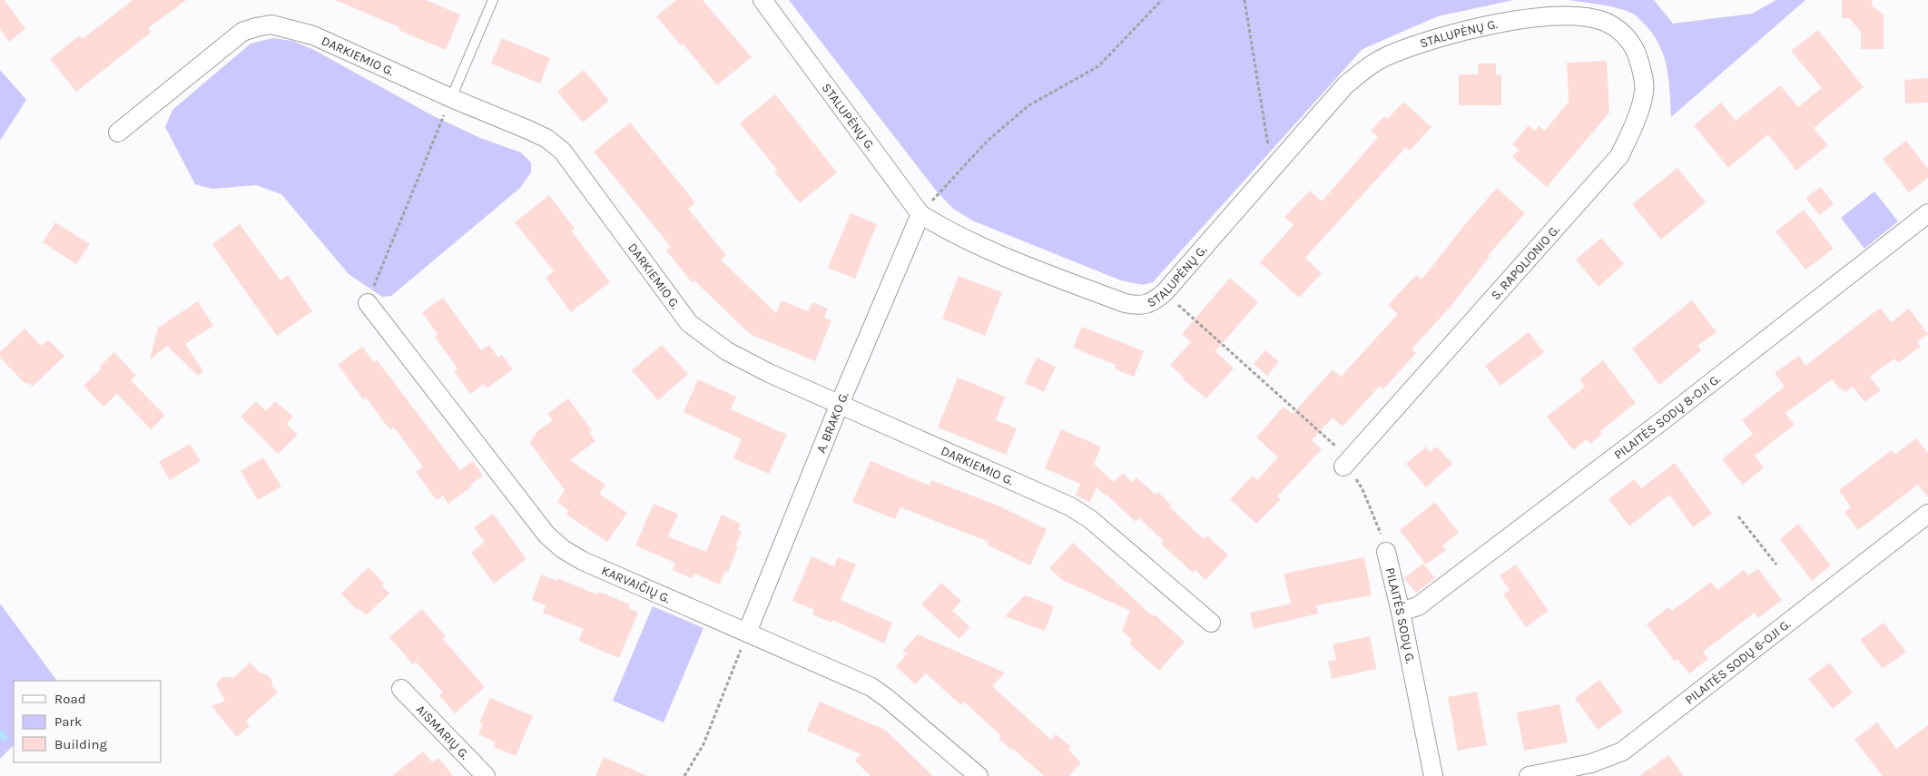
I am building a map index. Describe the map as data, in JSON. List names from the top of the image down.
{
  "streets": {
    "street": [
      "STALUPĖNŲ G.",
      "DARKIEMIO G.",
      "S. RAPOLIONIO G.",
      "PILAITĖS SODŲ 8-OJI G.",
      "A. BRAKO G.",
      "KARVAIČIŲ G.",
      "PILAITĖS SODŲ G.",
      "PILAITĖS SODŲ 6-OJI G.",
      "AISMARIŲ G."
    ]
  },
  "crossings": [
    ["STALUPĖNŲ G.", "S. RAPOLIONIO G."],
    ["STALUPĖNŲ G.", "A. BRAKO G."],
    ["STALUPĖNŲ G.", "PILAITĖS SODŲ G."],
    ["DARKIEMIO G.", "A. BRAKO G."],
    ["S. RAPOLIONIO G.", "PILAITĖS SODŲ G."],
    ["PILAITĖS SODŲ 8-OJI G.", "PILAITĖS SODŲ G."],
    ["A. BRAKO G.", "KARVAIČIŲ G."]
  ],
  "legend": ["Road", "Park", "Building"]
}
